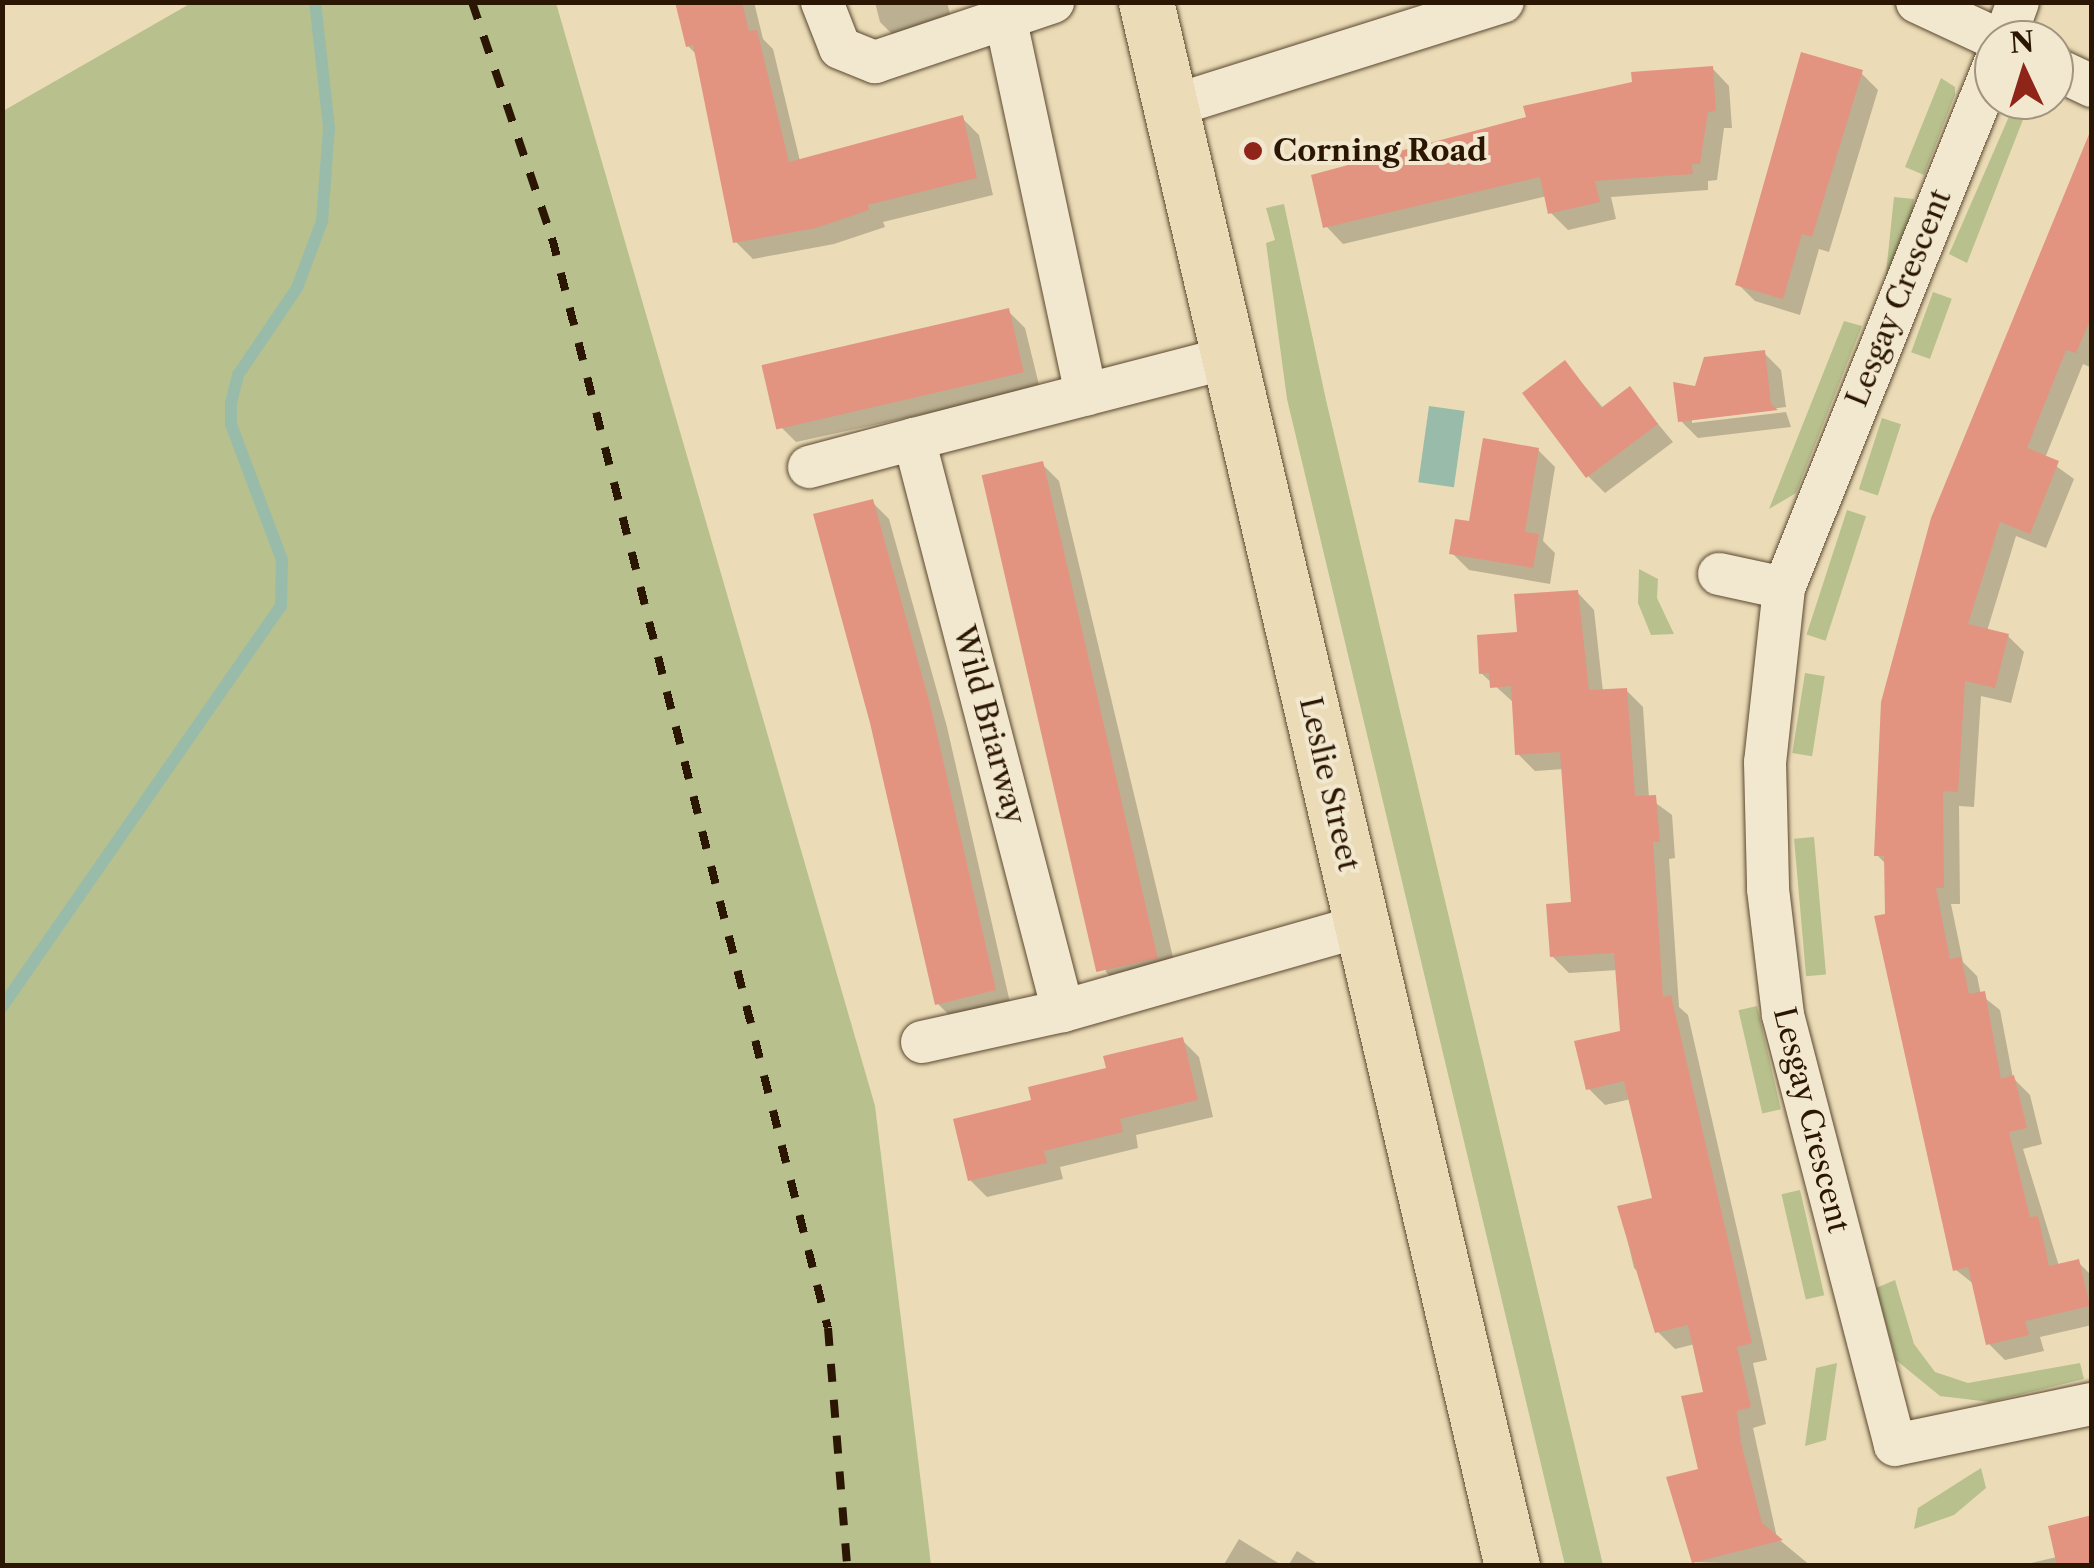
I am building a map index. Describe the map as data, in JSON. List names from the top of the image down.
{
  "streets": {
    "main road": ["Leslie Street"],
    "street": ["Lesgay Crescent", "Wild Briarway"]
  },
  "places": ["Corning Road"],
  "north": "top"
}
